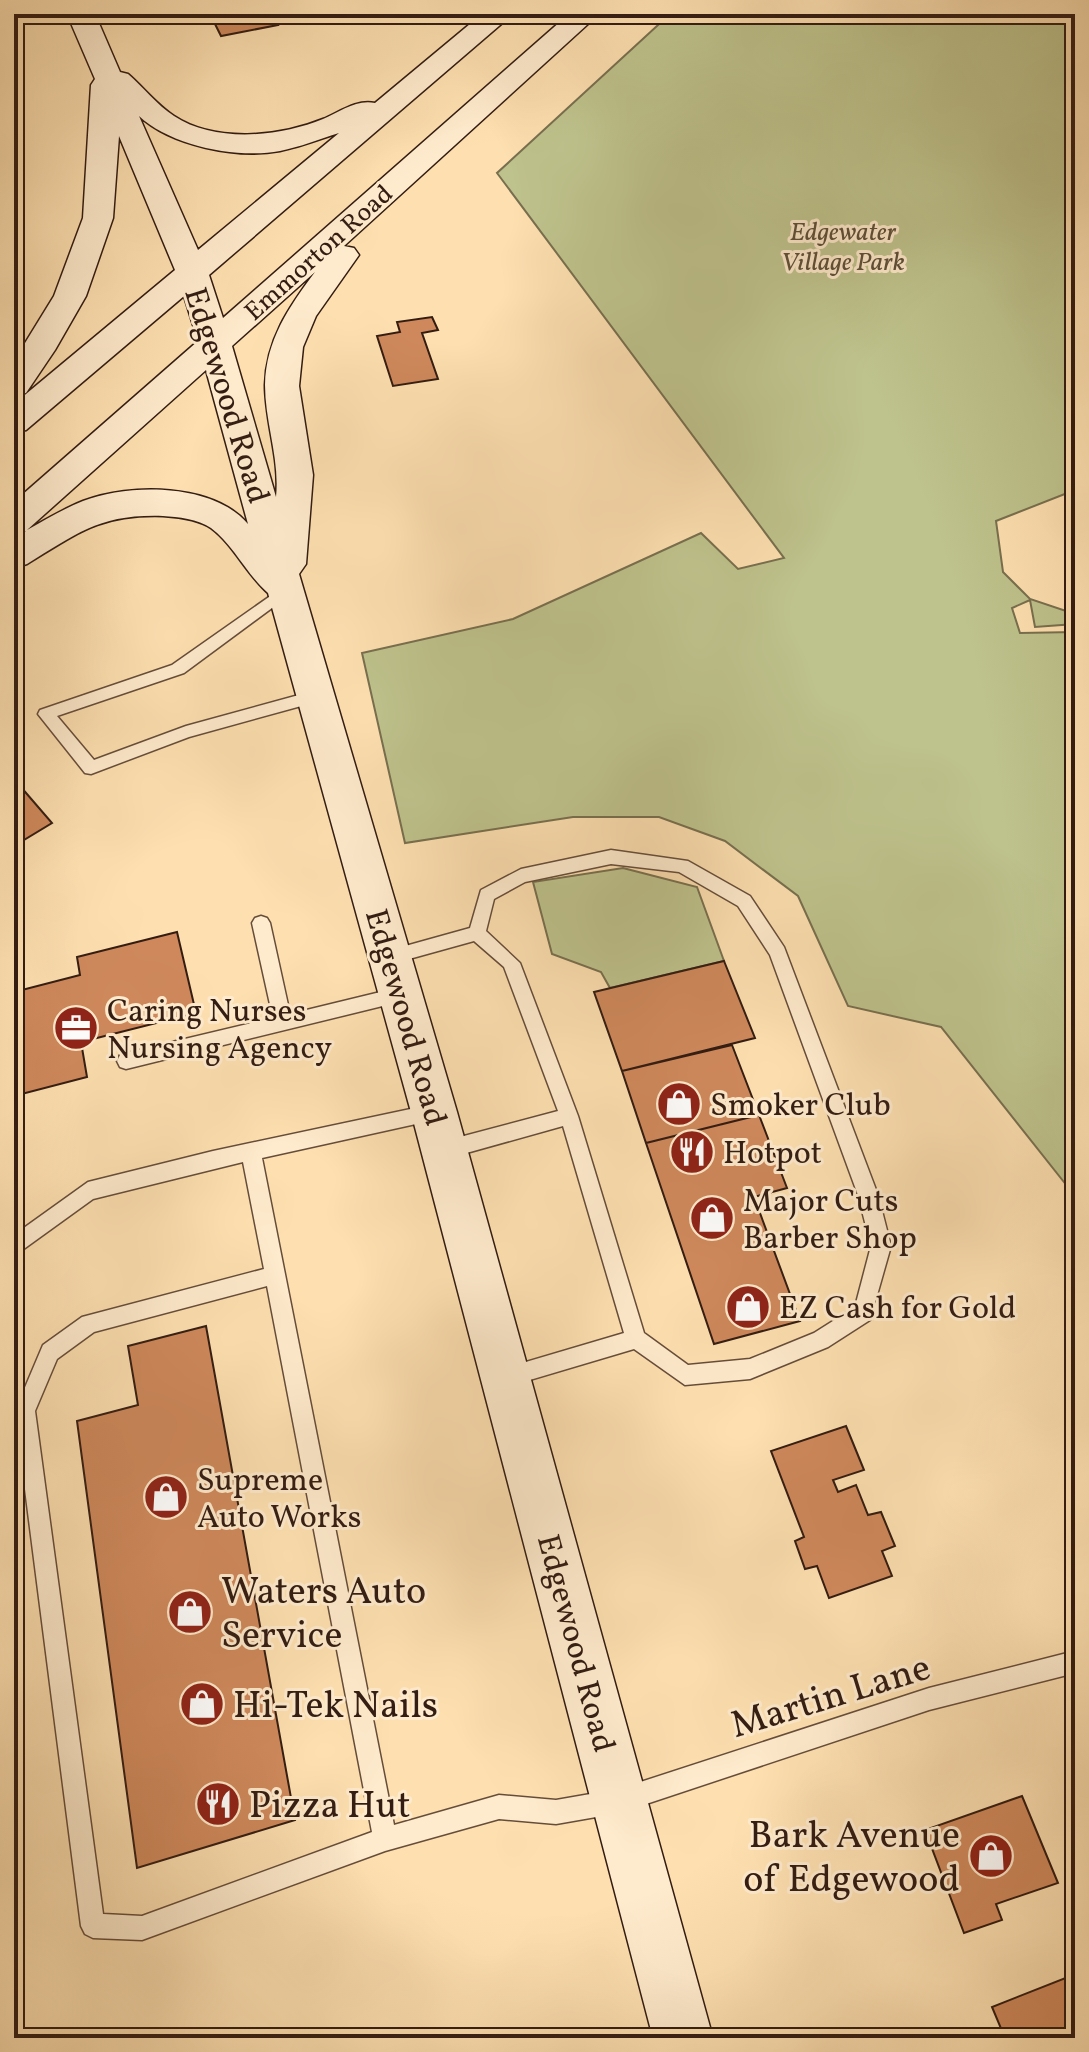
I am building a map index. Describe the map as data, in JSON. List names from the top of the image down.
{
  "streets": {
    "main road": ["Emmorton Road", "Edgewood Road"],
    "lane": ["Martin Lane"]
  },
  "crossings": [
    ["Emmorton Road", "Edgewood Road"],
    ["Edgewood Road", "Martin Lane"]
  ],
  "parks": ["Edgewater Village Park"],
  "places": {
    "office": ["Caring Nurses Nursing Agency"],
    "shop": [
      "Smoker Club",
      "Major Cuts Barber Shop",
      "EZ Cash for Gold",
      "Supreme Auto Works",
      "Waters Auto Service",
      "Hi-Tek Nails",
      "Bark Avenue of Edgewood"
    ],
    "restaurant": ["Hotpot", "Pizza Hut"]
  }
}
